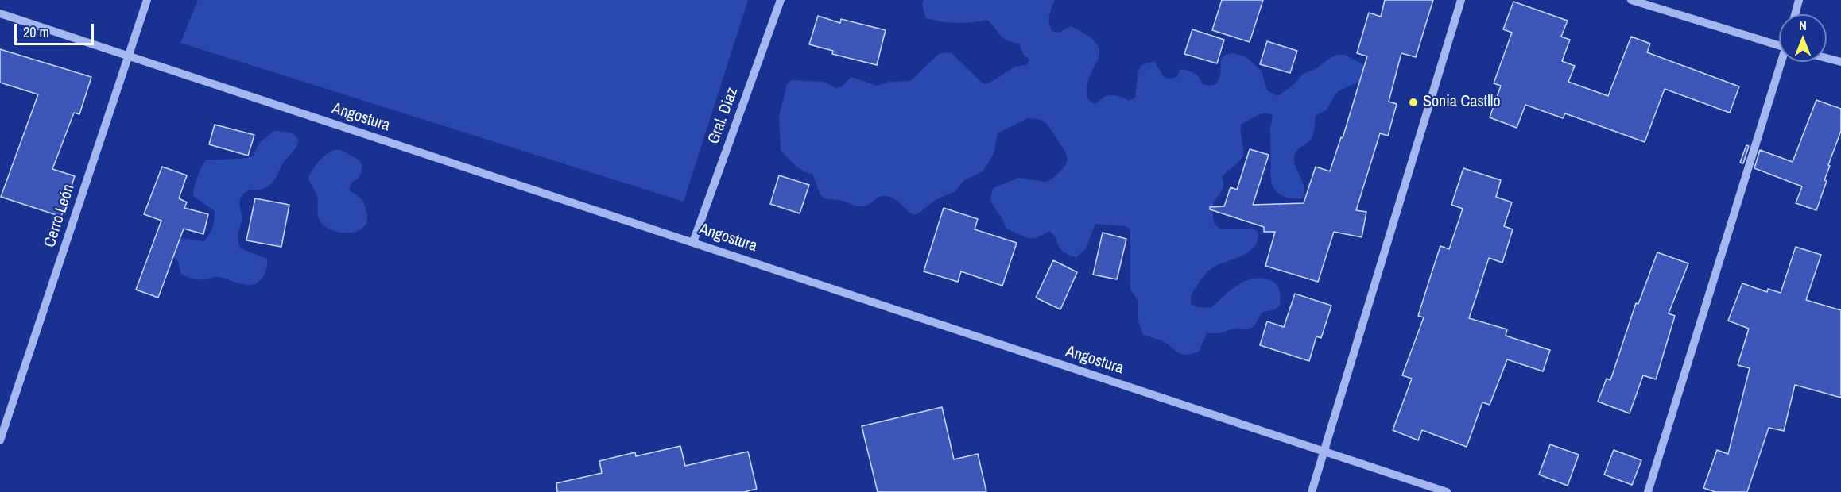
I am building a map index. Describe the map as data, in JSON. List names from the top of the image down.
{
  "streets": {
    "street": ["Gral. Diaz", "Angostura", "Cerro León"]
  },
  "crossings": [
    ["Gral. Diaz", "Angostura"],
    ["Angostura", "Cerro León"]
  ],
  "places": ["Sonia Castllo"],
  "scale_bar": "20 m",
  "north": "top"
}
